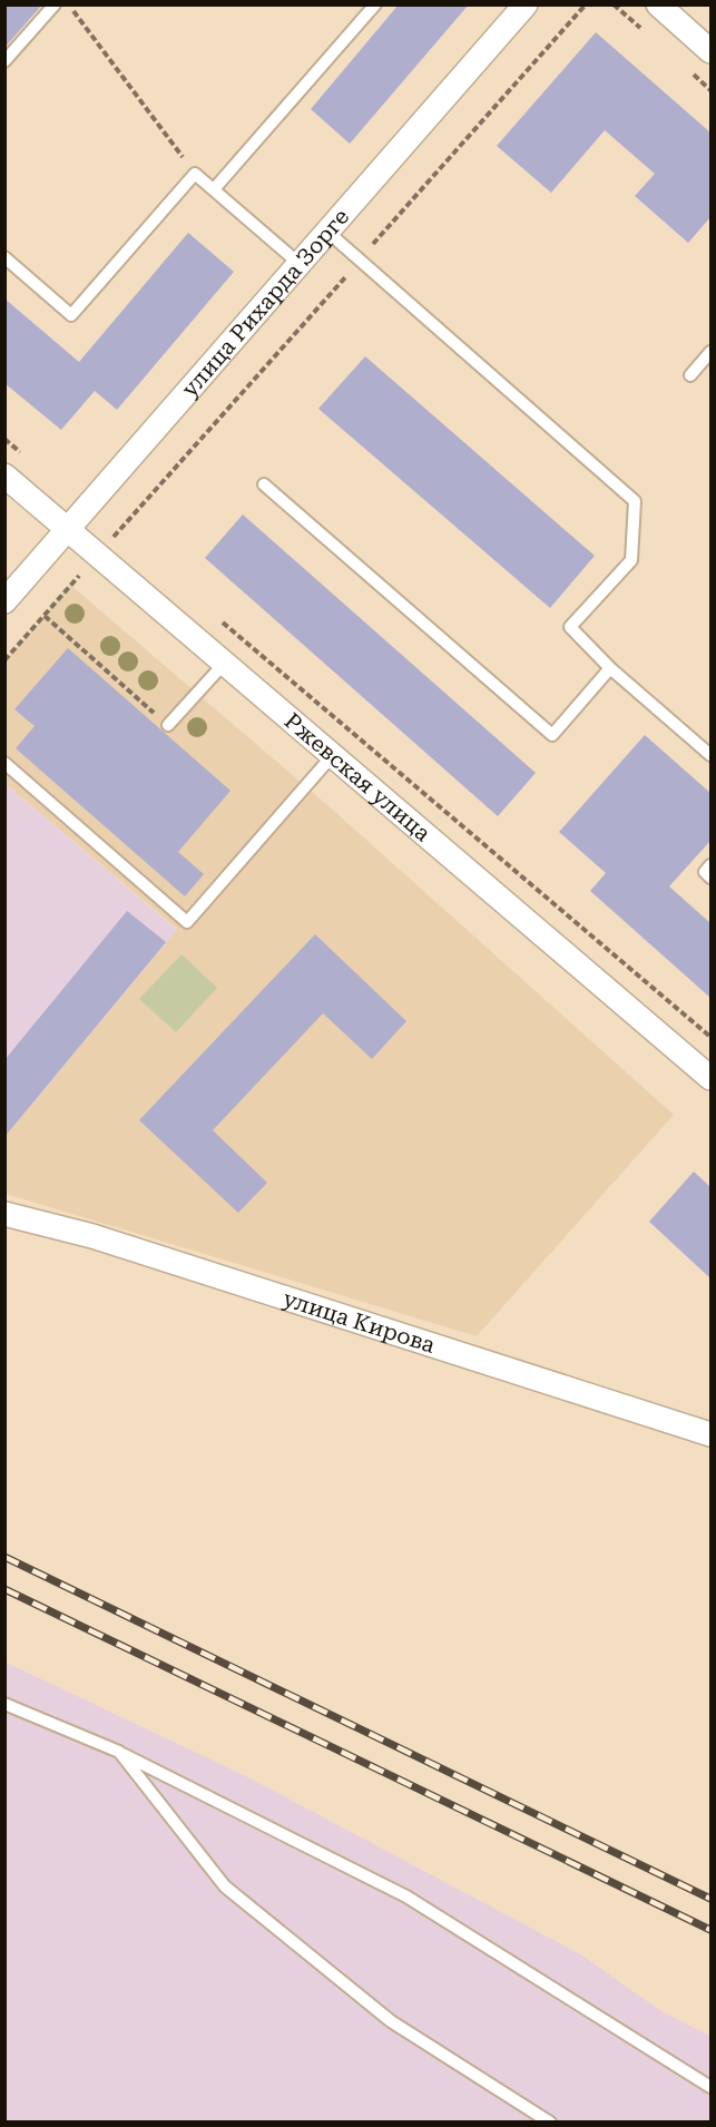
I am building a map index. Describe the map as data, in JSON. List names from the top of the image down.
{
  "streets": {
    "street": ["улица Рихарда Зорге", "Ржевская улица", "улица Кирова"]
  },
  "crossings": [
    ["улица Рихарда Зорге", "Ржевская улица"]
  ]
}
